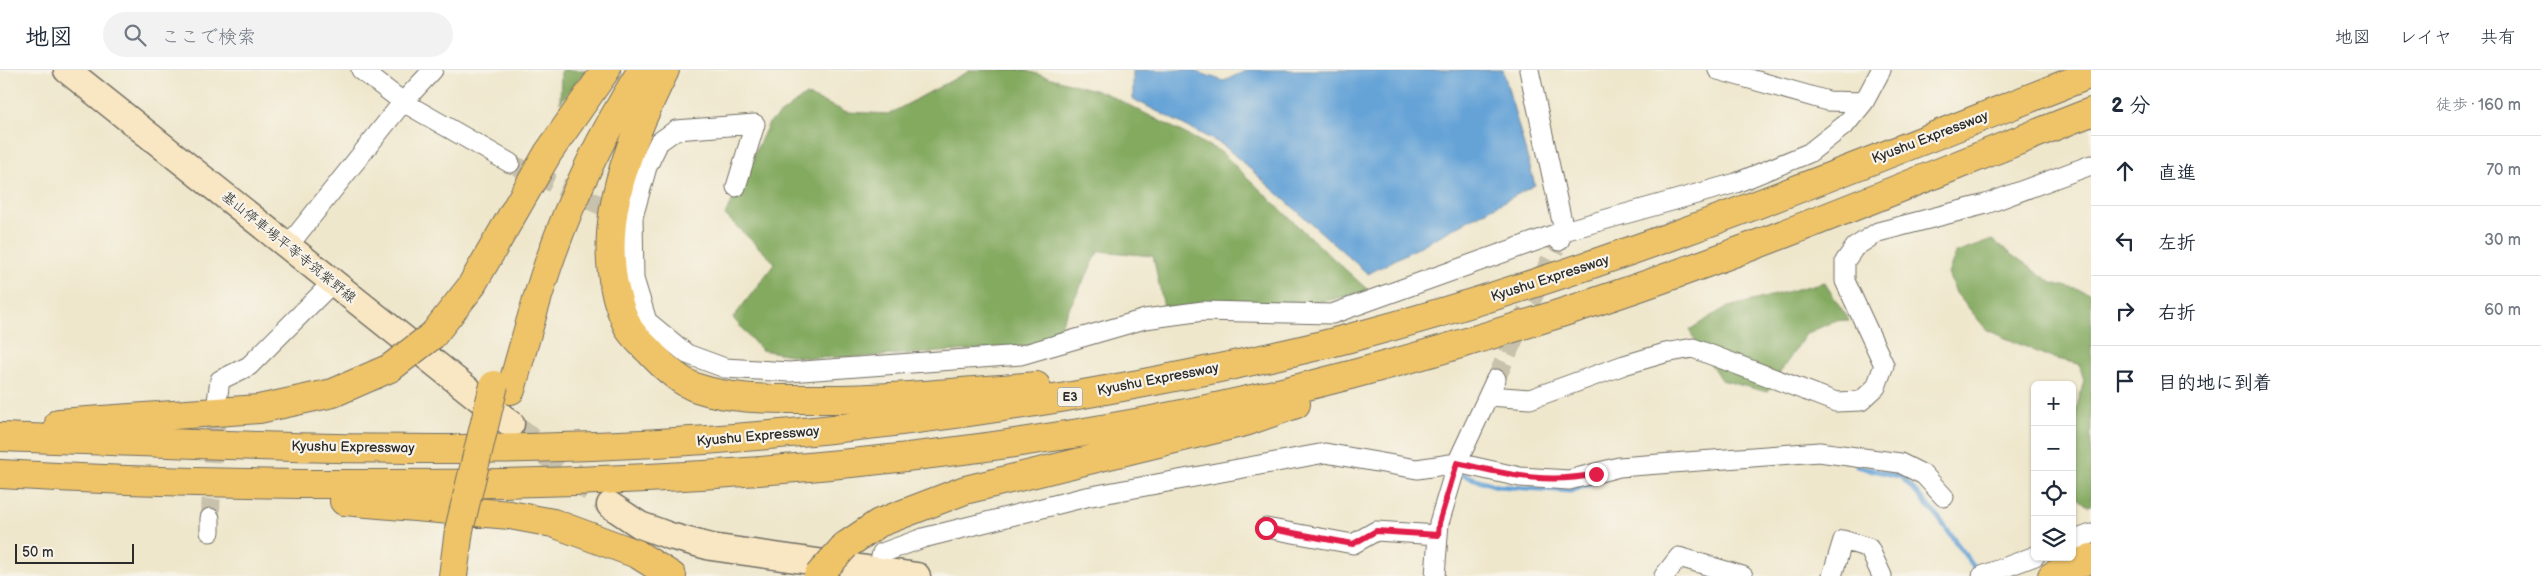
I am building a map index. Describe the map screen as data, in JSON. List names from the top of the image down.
{
  "streets": {
    "main road": ["Kyushu Expressway", "基山停車場平等寺筑紫野線", "E3"]
  },
  "scale_bar": "50 m",
  "page": {
    "header": "地図",
    "search": "ここで検索",
    "nav": ["地図", "レイヤ", "共有"],
    "heading": ["2 分", "徒歩 · 160 m"],
    "list": [
      ["直進", "70 m"],
      ["左折", "30 m"],
      ["右折", "60 m"],
      "目的地に到着"
    ],
    "map_buttons": ["+", "−"],
    "scale": "50 m"
  }
}
